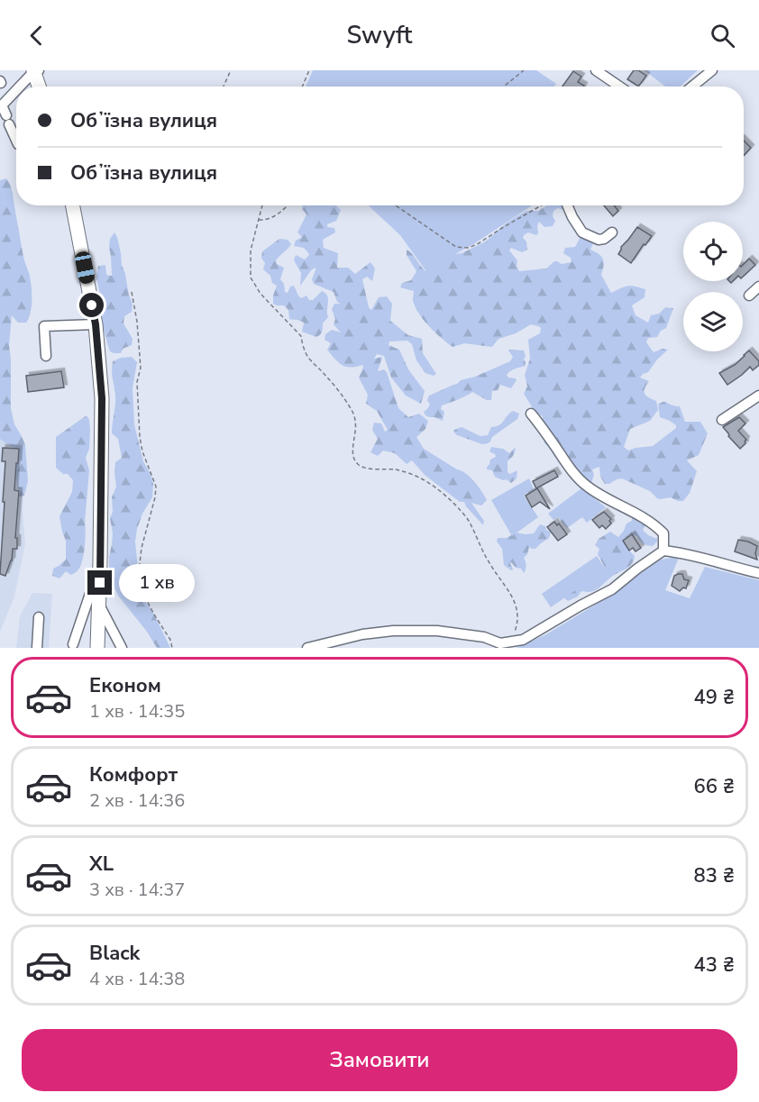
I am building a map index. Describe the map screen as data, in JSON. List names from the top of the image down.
{
  "page": {
    "header": "Swyft",
    "banner": ["Обʼїзна вулиця", "Обʼїзна вулиця"],
    "bubble": "1 хв",
    "list": [
      {
        "name": "Економ",
        "note": "1 хв · 14:35",
        "value": "49 ₴"
      },
      {
        "name": "Комфорт",
        "note": "2 хв · 14:36",
        "value": "66 ₴"
      },
      {
        "name": "XL",
        "note": "3 хв · 14:37",
        "value": "83 ₴"
      },
      {
        "name": "Black",
        "note": "4 хв · 14:38",
        "value": "43 ₴"
      }
    ],
    "buttons": "Замовити"
  }
}
